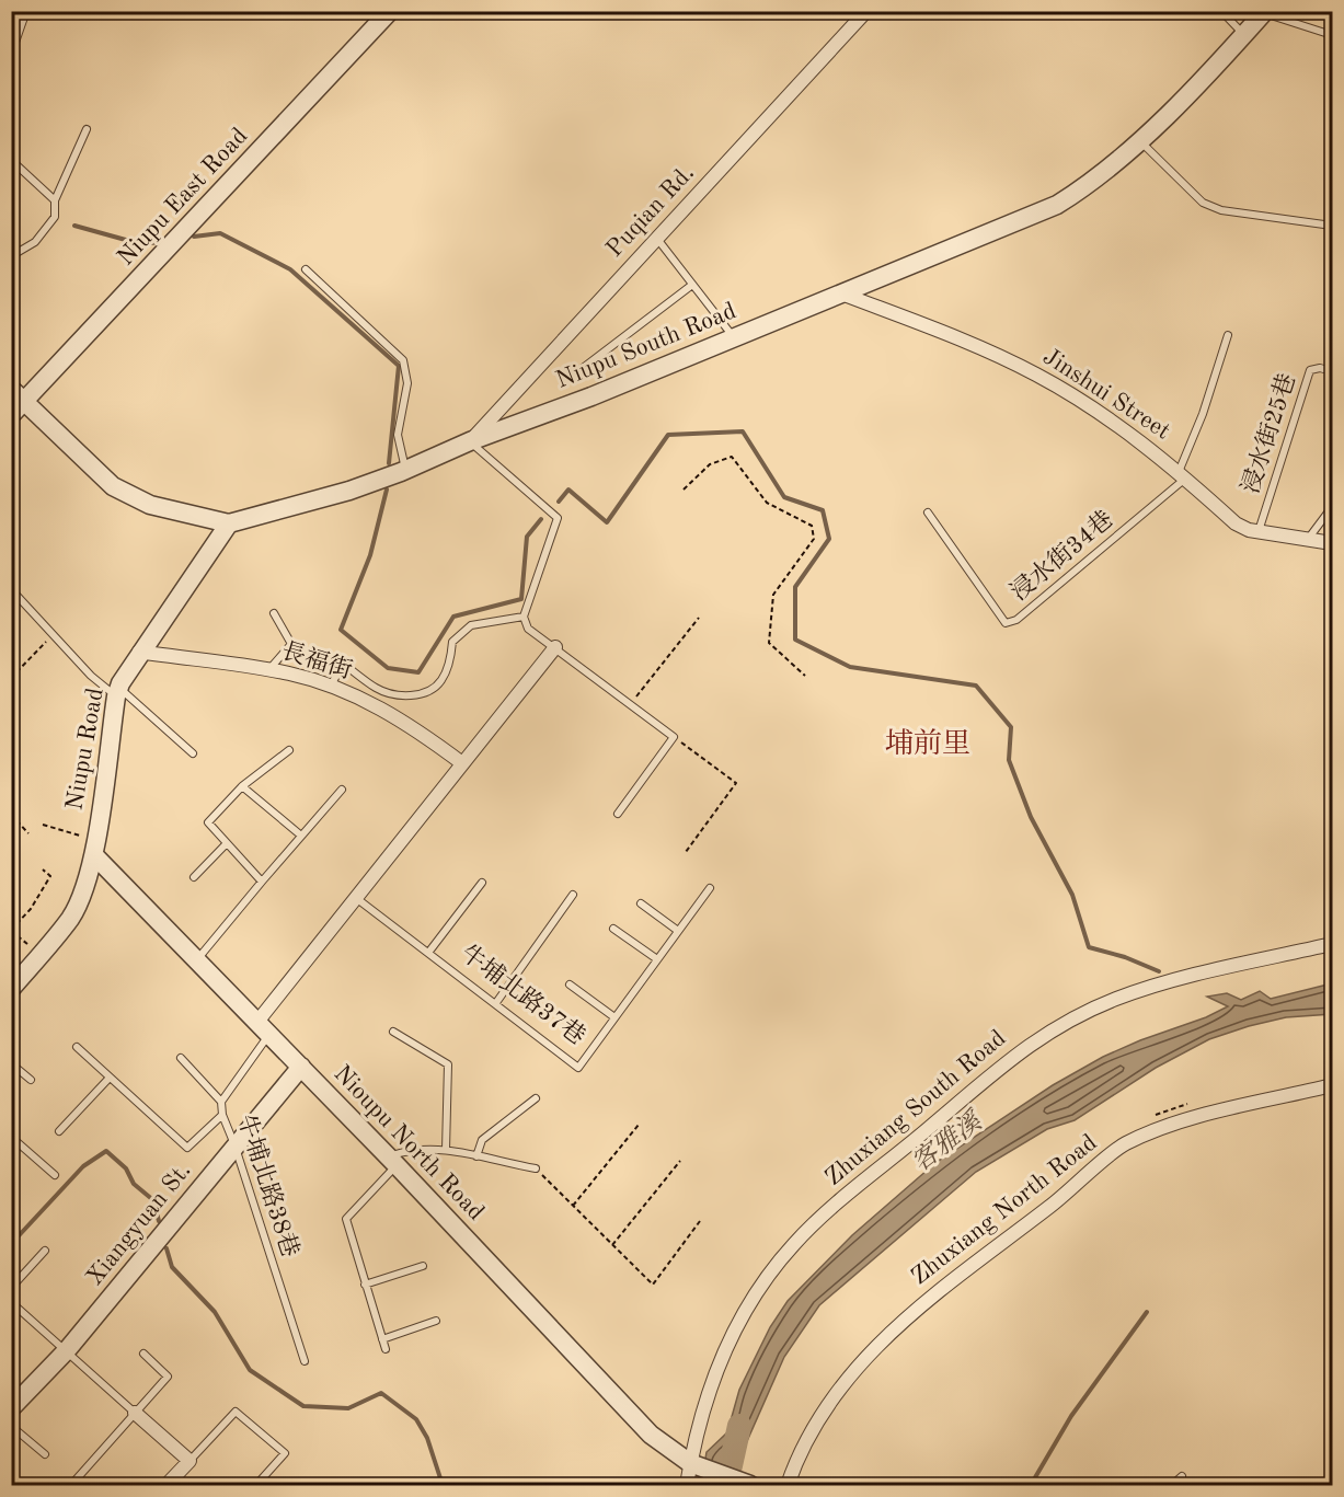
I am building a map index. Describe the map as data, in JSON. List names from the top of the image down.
{
  "streets": {
    "street": [
      "Niupu East Road",
      "Puqian Rd.",
      "Niupu South Road",
      "Jinshui Street",
      "長福街",
      "Niupu Road",
      "Zhuxiang South Road",
      "Nioupu North Road",
      "Zhuxiang North Road",
      "Xiangyuan St."
    ],
    "lane": [
      "浸水街25巷",
      "浸水街34巷",
      "牛埔北路37巷",
      "牛埔北路38巷"
    ]
  },
  "crossings": [
    ["Niupu East Road", "Niupu South Road"],
    ["Puqian Rd.", "Niupu South Road"],
    ["Niupu South Road", "Jinshui Street"],
    ["Niupu South Road", "Niupu Road"],
    ["Jinshui Street", "浸水街25巷"],
    ["Jinshui Street", "浸水街34巷"],
    ["長福街", "Niupu Road"],
    ["Niupu Road", "Nioupu North Road"],
    ["Zhuxiang South Road", "Nioupu North Road"],
    ["Nioupu North Road", "牛埔北路38巷"],
    ["Nioupu North Road", "Xiangyuan St."],
    ["牛埔北路38巷", "Xiangyuan St."]
  ],
  "districts": ["埔前里"],
  "water": ["客雅溪"]
}
